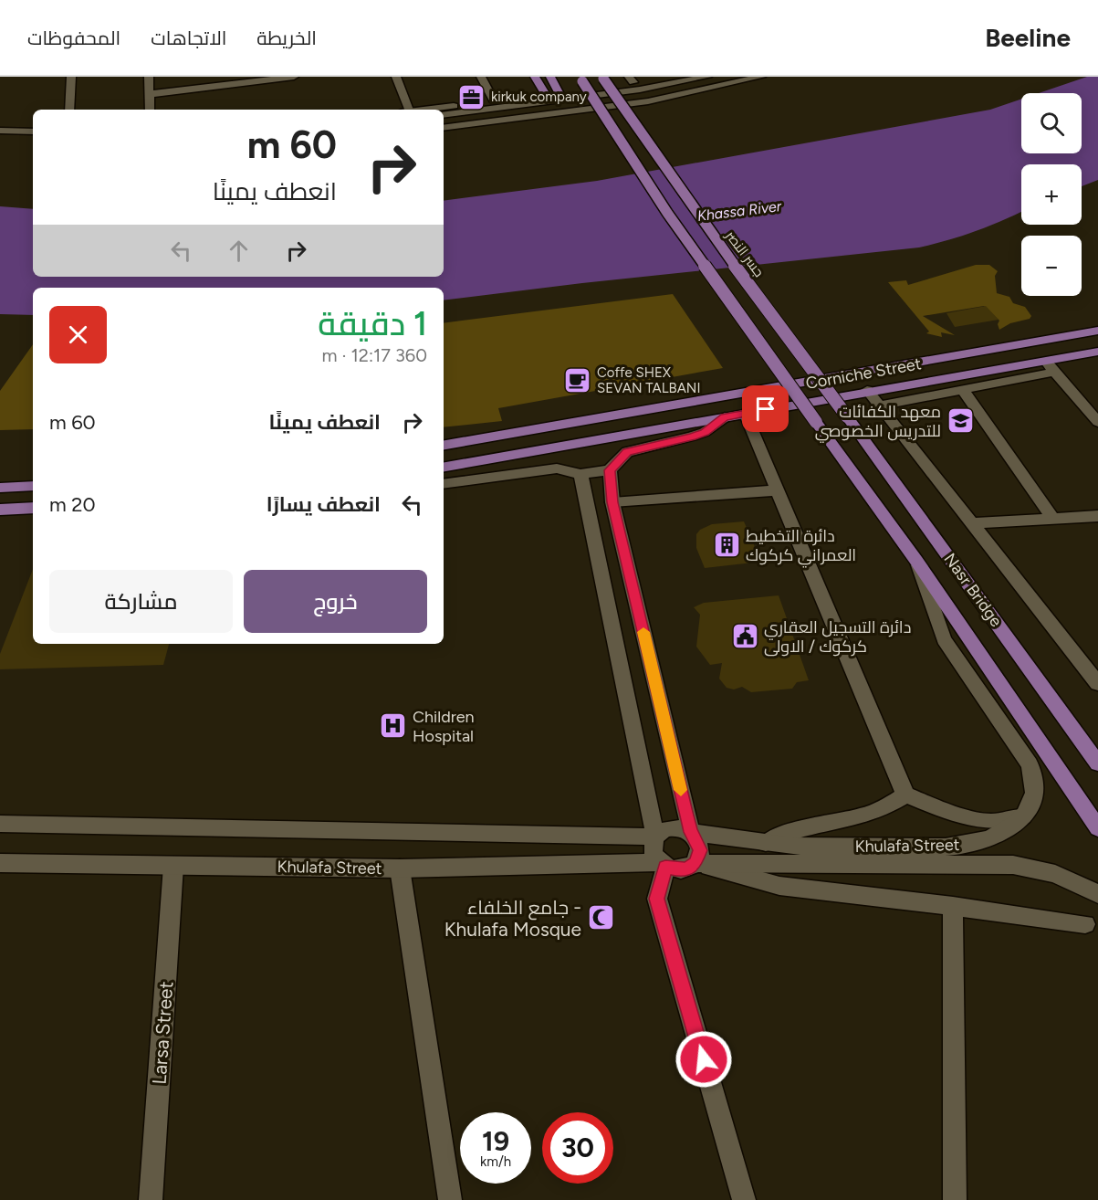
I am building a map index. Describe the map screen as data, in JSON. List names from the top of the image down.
{
  "streets": {
    "main road": ["جسر النصر", "Corniche Street", "Nasr Bridge"],
    "street": ["Khulafa Street", "Larsa Street"]
  },
  "crossings": [
    ["جسر النصر", "Nasr Bridge"],
    ["Khulafa Street", "Larsa Street"]
  ],
  "water": ["Khassa River"],
  "places": {
    "office": ["kirkuk company"],
    "cafe": ["Coffe SHEX SEVAN TALBANI"],
    "school or university": ["معهد الكفائات للتدريس الخصوصي"],
    "building": ["دائرة التخطيط العمراني كركوك"],
    "public building": ["دائرة التسجيل العقاري كركوك / الاولى"],
    "hospital": ["Children Hospital"],
    "mosque": ["جامع الخلفاء - Khulafa Mosque"]
  },
  "page": {
    "header": "Beeline",
    "nav": ["الخريطة", "الاتجاهات", "المحفوظات"],
    "map_buttons": ["+", "−"],
    "turn": ["60 m", "انعطف يمينًا"],
    "heading": ["1 دقيقة", "360 m · 12:17"],
    "list": [
      {
        "name": "انعطف يمينًا",
        "value": "60 m"
      },
      {
        "name": "انعطف يسارًا",
        "value": "20 m"
      }
    ],
    "buttons": ["خروج", "مشاركة"],
    "speed": "19 km/h",
    "limit": "30"
  }
}
